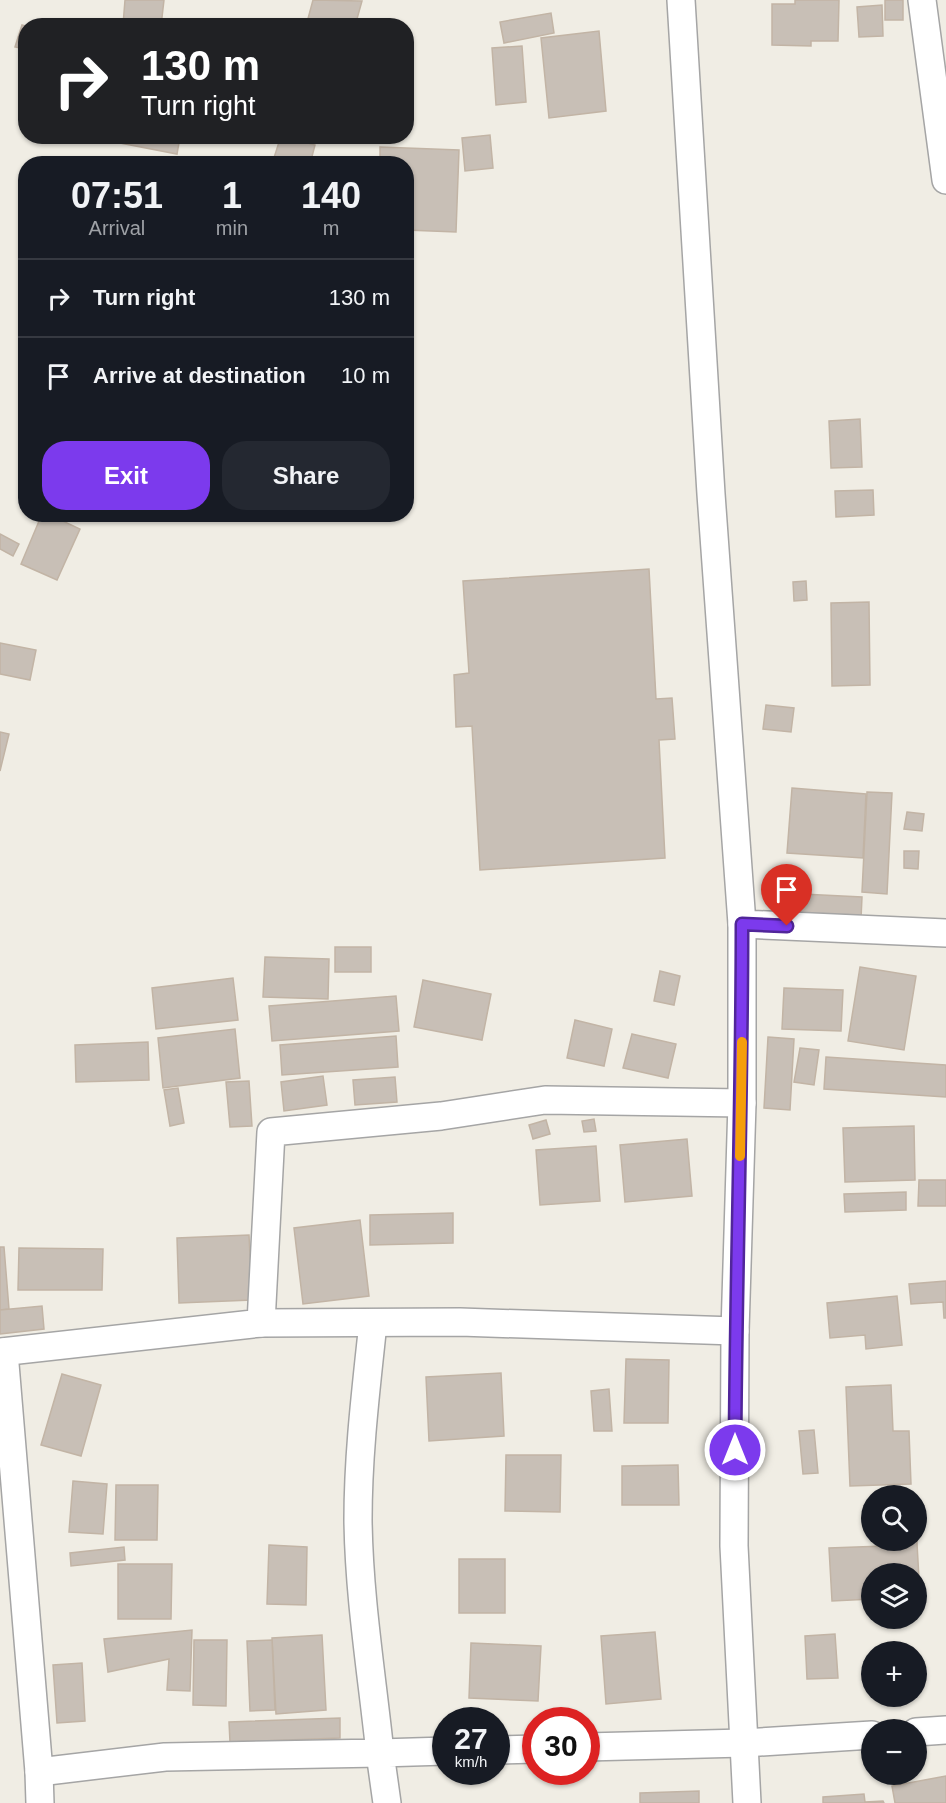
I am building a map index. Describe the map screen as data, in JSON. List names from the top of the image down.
{
  "page": {
    "turn": ["130 m", "Turn right"],
    "eta": [
      "07:51",
      "Arrival",
      "1",
      "min",
      "140",
      "m"
    ],
    "list": [
      {
        "name": "Turn right",
        "value": "130 m"
      },
      {
        "name": "Arrive at destination",
        "value": "10 m"
      }
    ],
    "buttons": ["Exit", "Share"],
    "map_buttons": ["+", "−"],
    "speed": "27 km/h",
    "limit": "30"
  }
}
